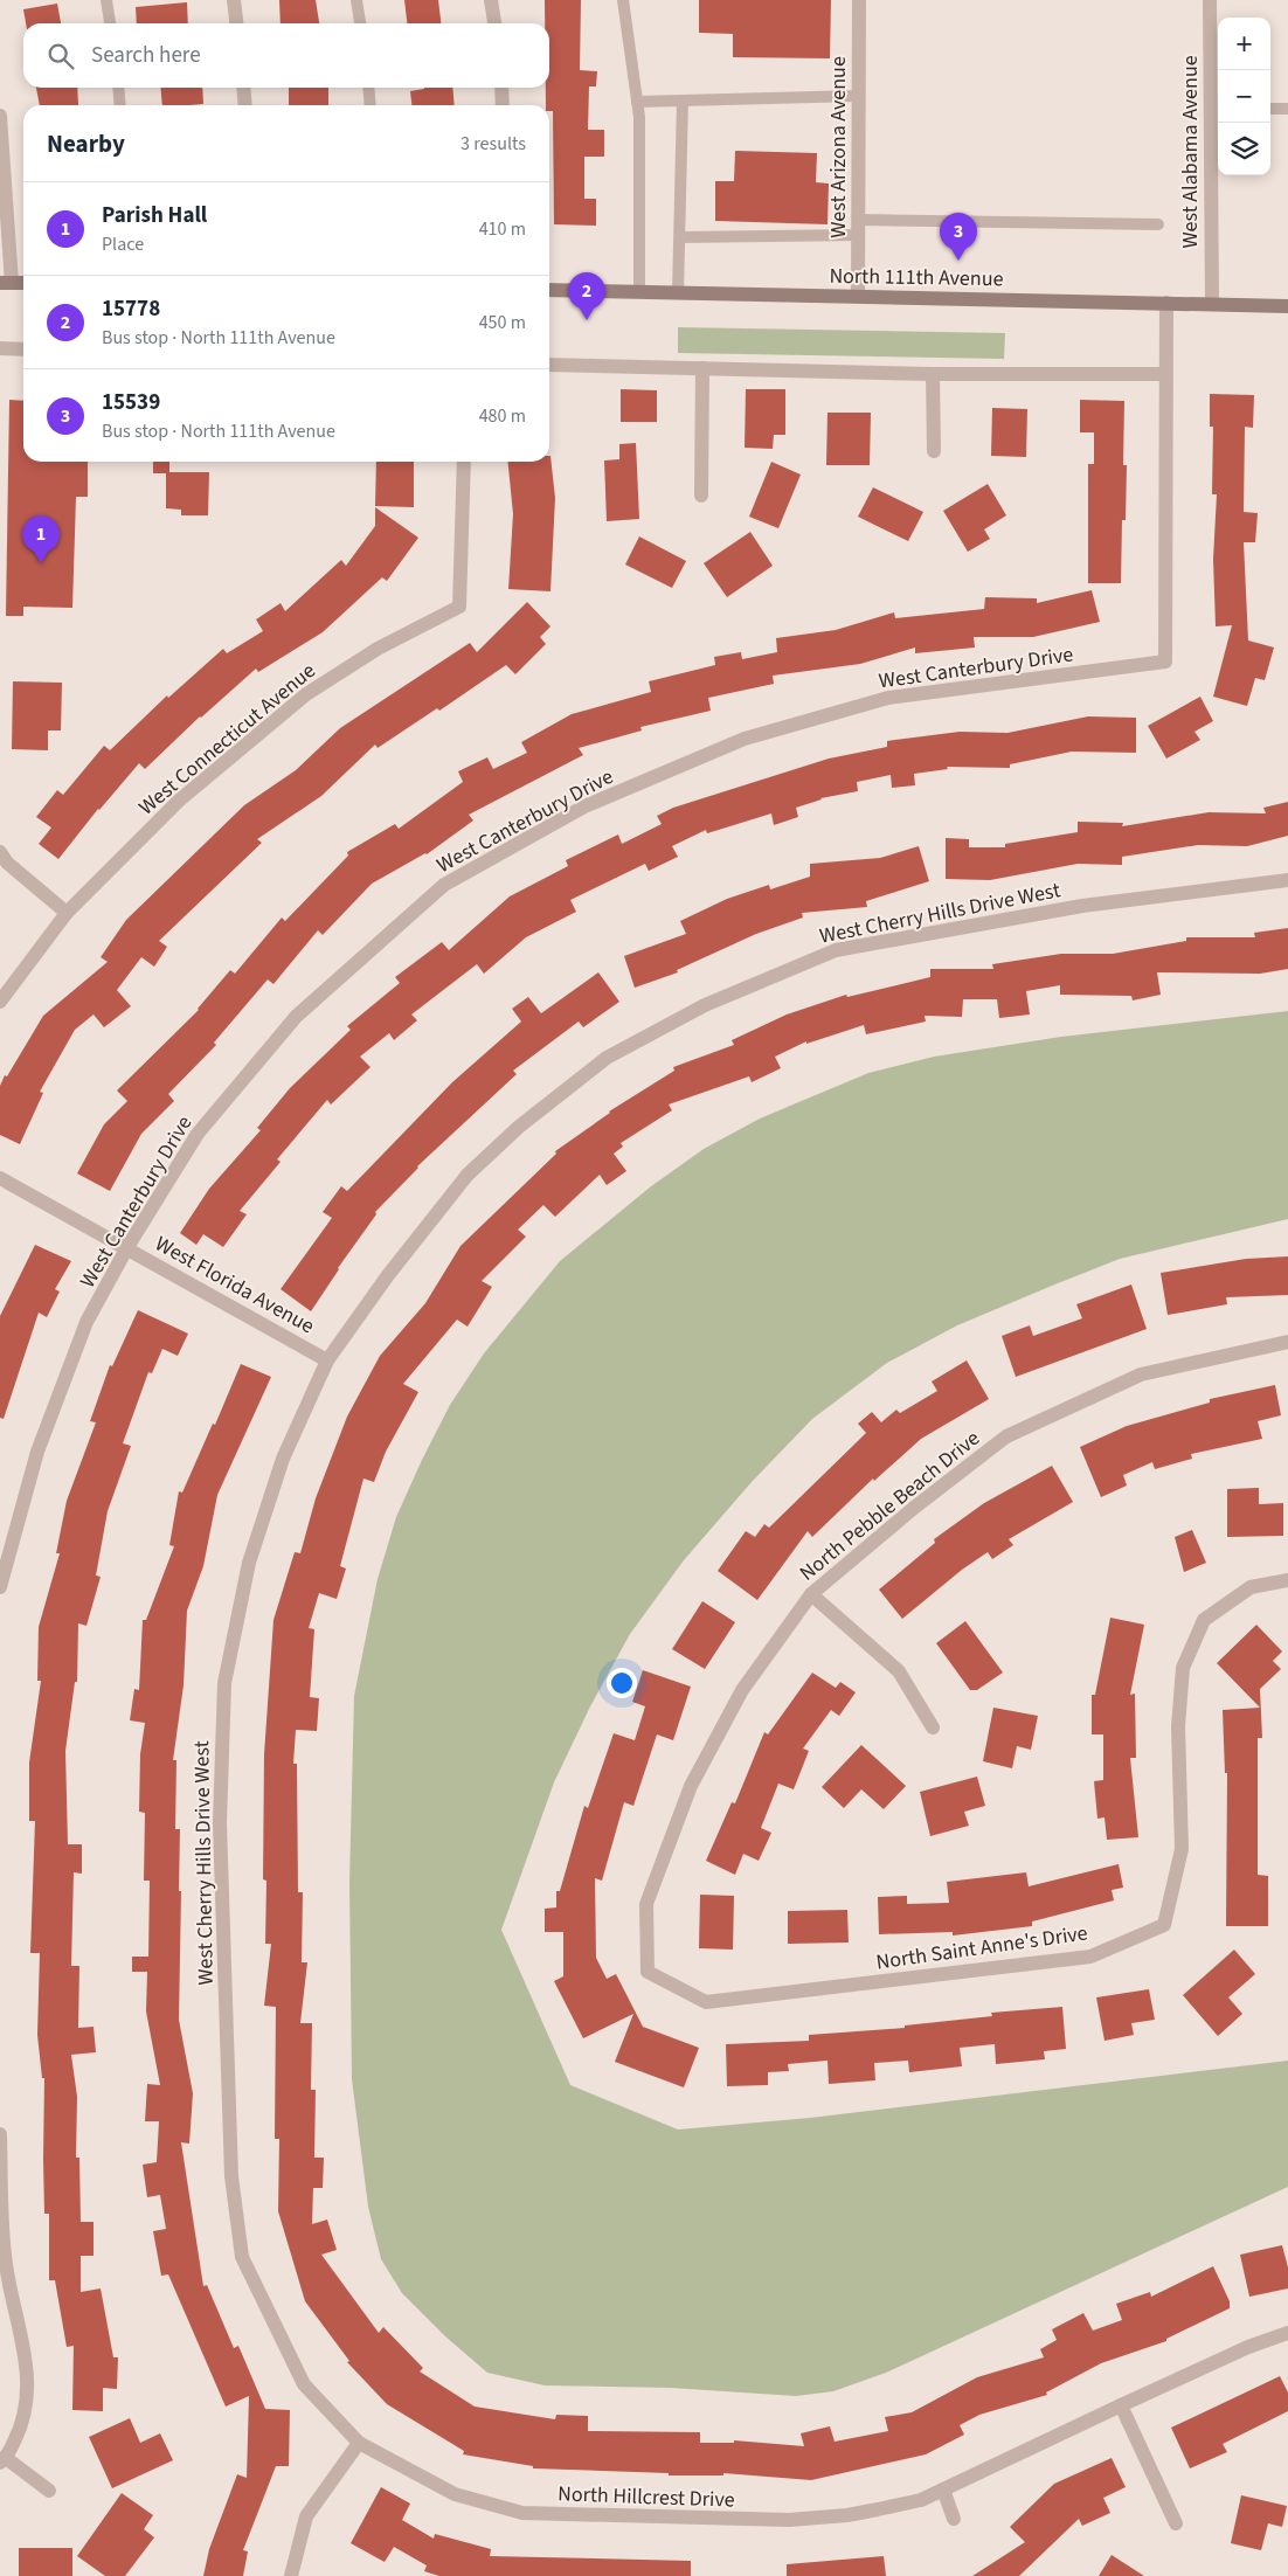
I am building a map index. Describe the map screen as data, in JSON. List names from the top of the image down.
{
  "streets": {
    "street": [
      "West Arizona Avenue",
      "West Alabama Avenue",
      "North 111th Avenue",
      "West Canterbury Drive",
      "West Connecticut Avenue",
      "West Cherry Hills Drive West",
      "West Florida Avenue",
      "North Pebble Beach Drive",
      "North Saint Anne's Drive",
      "North Hillcrest Drive"
    ]
  },
  "crossings": [
    ["West Arizona Avenue", "North 111th Avenue"],
    ["West Alabama Avenue", "North 111th Avenue"],
    ["North 111th Avenue", "West Canterbury Drive"],
    ["West Canterbury Drive", "West Florida Avenue"],
    ["West Cherry Hills Drive West", "West Florida Avenue"],
    ["West Cherry Hills Drive West", "North Hillcrest Drive"],
    ["North Pebble Beach Drive", "North Saint Anne's Drive"]
  ],
  "page": {
    "map_buttons": ["+", "−"],
    "search": "Search here",
    "heading": ["Nearby", "3 results"],
    "list": [
      {
        "mark": "1",
        "name": "Parish Hall",
        "note": "Place",
        "value": "410 m"
      },
      {
        "mark": "2",
        "name": "15778",
        "note": "Bus stop · North 111th Avenue",
        "value": "450 m"
      },
      {
        "mark": "3",
        "name": "15539",
        "note": "Bus stop · North 111th Avenue",
        "value": "480 m"
      }
    ],
    "pins": ["3", "2", "1"]
  }
}
